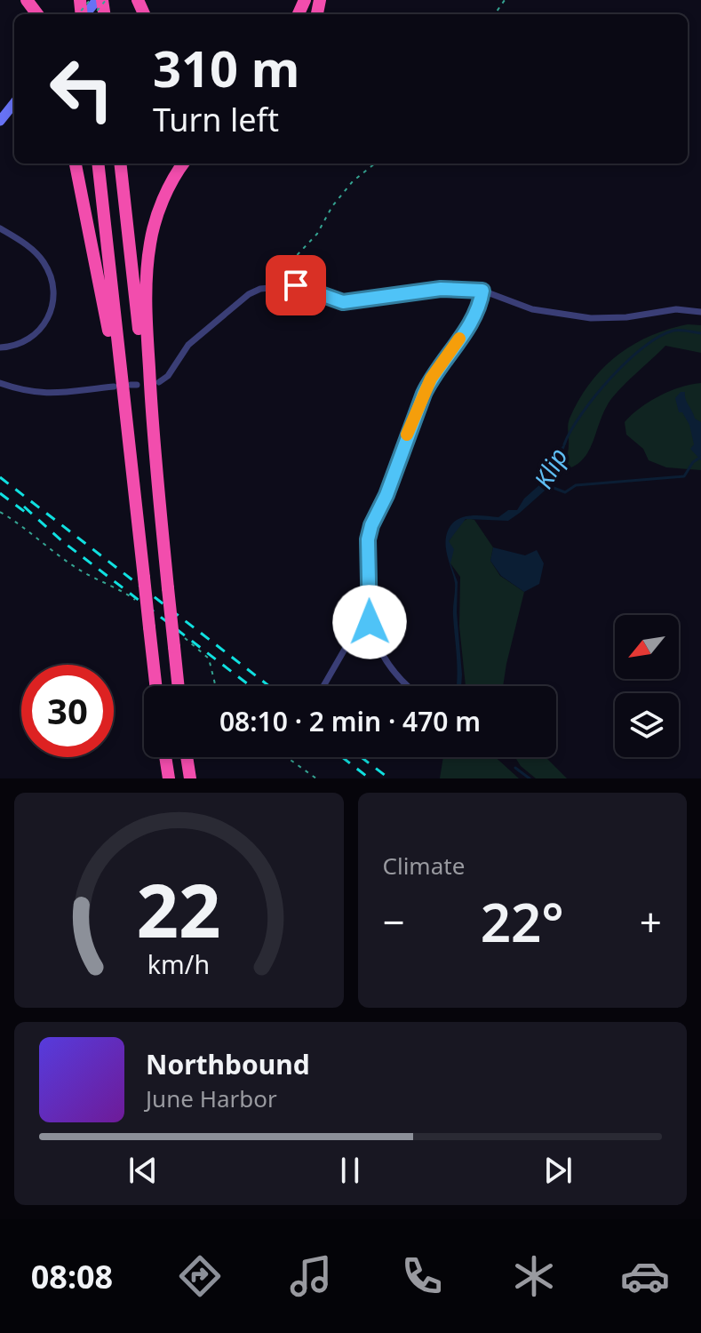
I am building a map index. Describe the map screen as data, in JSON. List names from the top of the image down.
{
  "water": ["Klip"],
  "north": "bottom left",
  "page": {
    "turn": ["310 m", "Turn left"],
    "limit": "30",
    "trip": "08:10 · 2 min · 470 m",
    "tile": "Climate",
    "heat": ["−", "22°", "+"],
    "song": ["Northbound", "June Harbor"],
    "tabs": "08:08",
    "gauge": ["22", "km/h"]
  }
}
